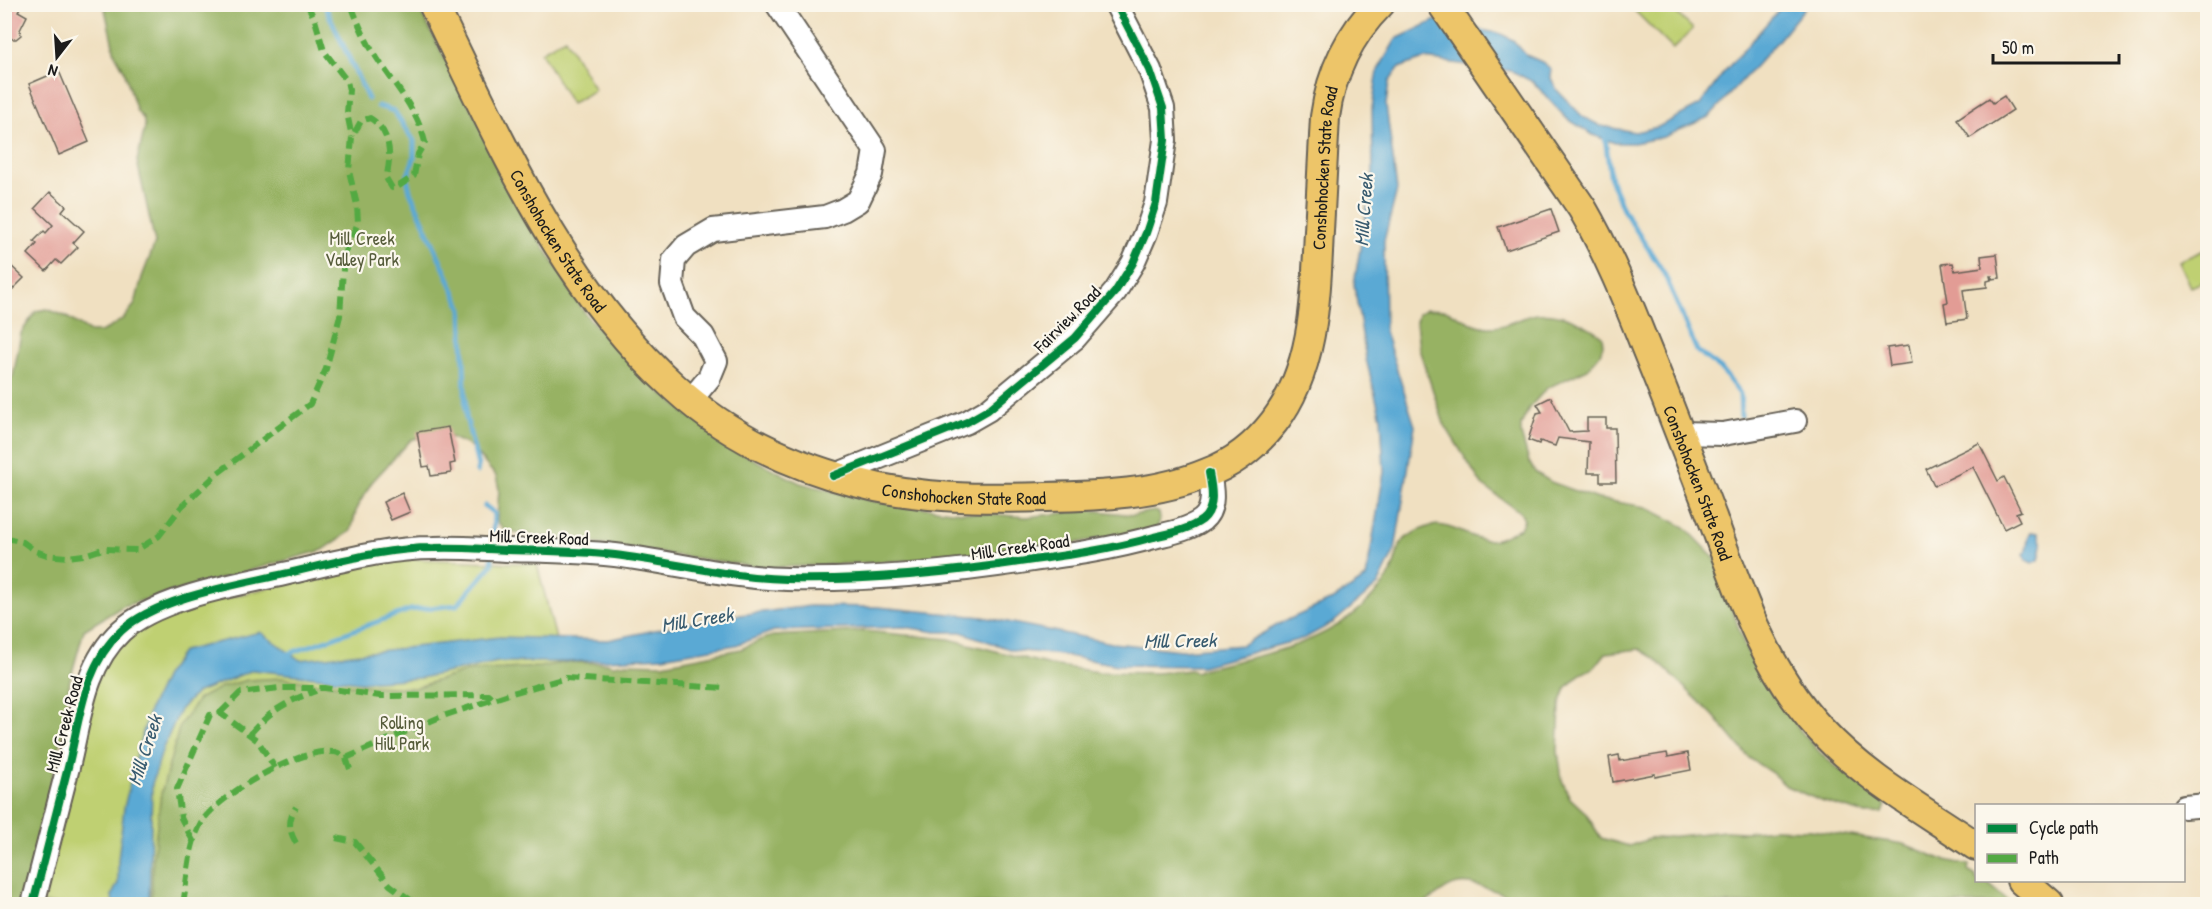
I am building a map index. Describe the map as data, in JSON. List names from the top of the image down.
{
  "streets": {
    "main road": ["Conshohocken State Road"],
    "street": ["Fairview Road", "Mill Creek Road"]
  },
  "crossings": [
    ["Conshohocken State Road", "Fairview Road"],
    ["Conshohocken State Road", "Mill Creek Road"]
  ],
  "water": ["Mill Creek"],
  "parks": ["Mill Creek Valley Park", "Rolling Hill Park"],
  "legend": ["Cycle path", "Path"],
  "scale_bar": "50 m",
  "north": "bottom"
}
